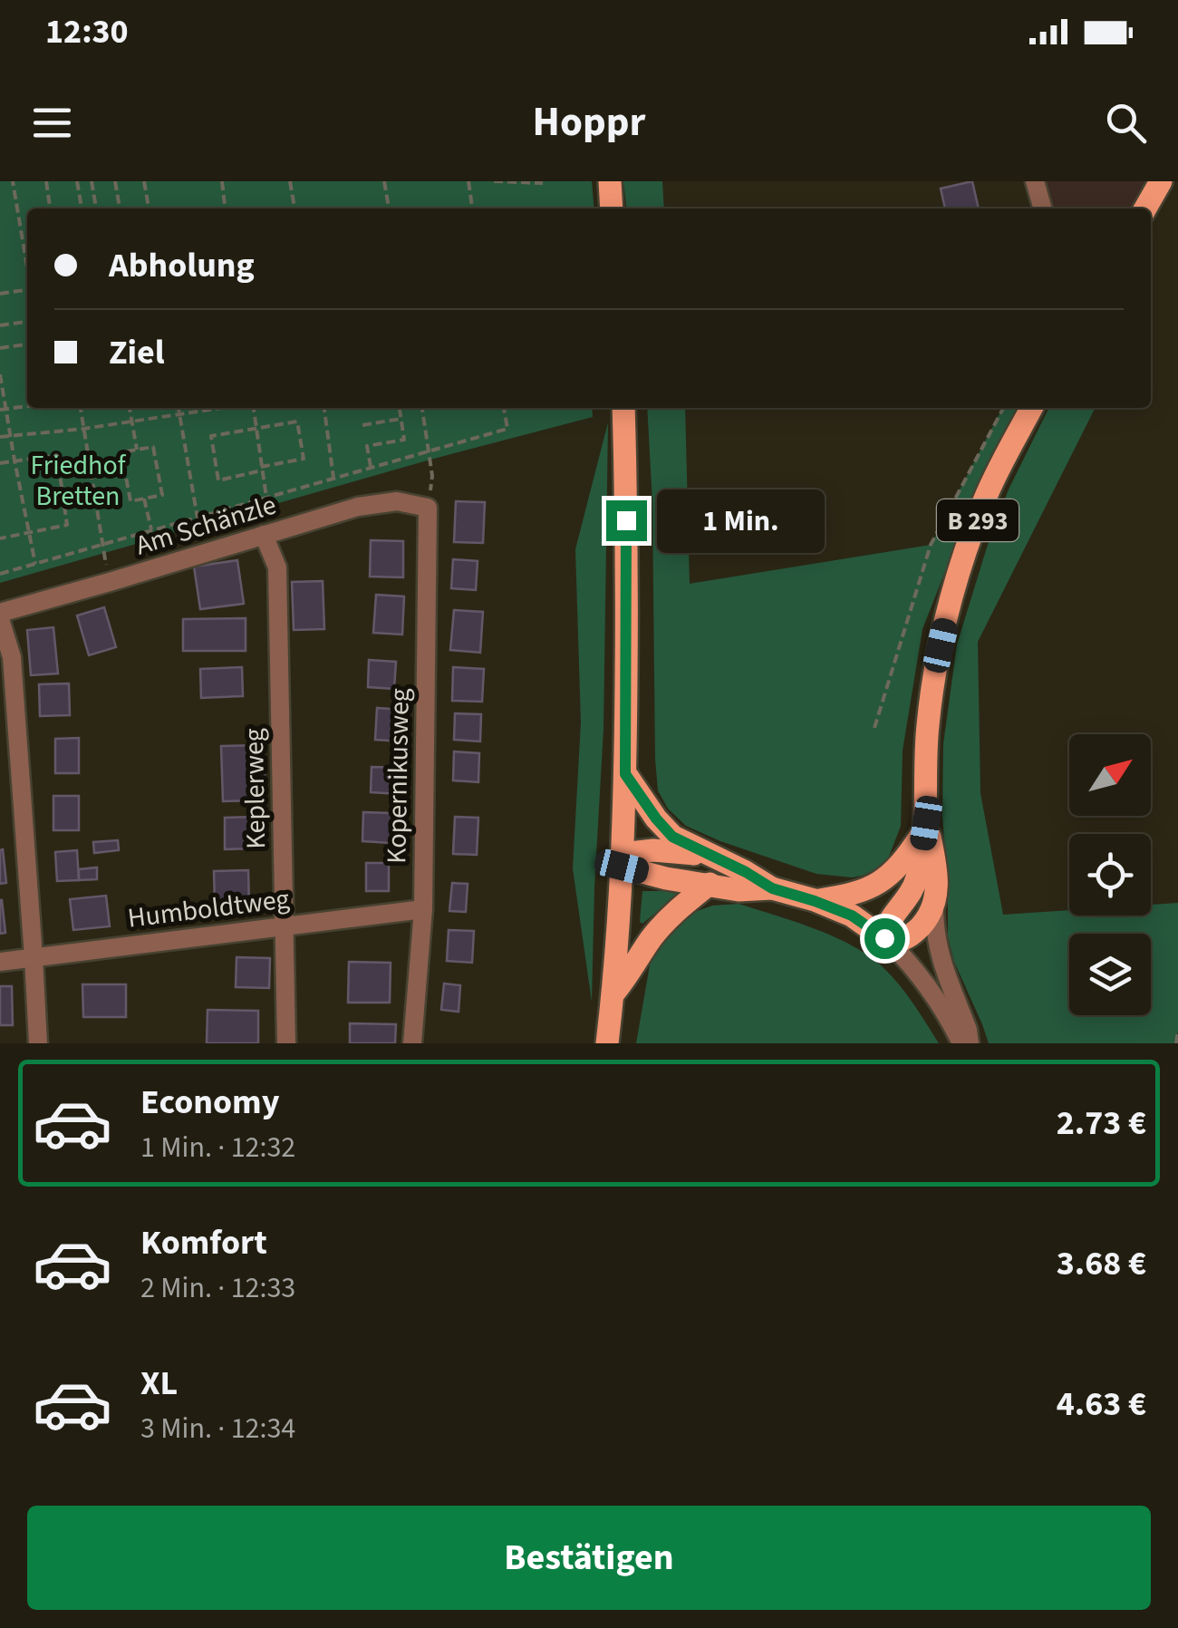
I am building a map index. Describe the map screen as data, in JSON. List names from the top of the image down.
{
  "streets": {
    "main road": ["B 293"],
    "street": [
      "Am Schänzle",
      "Kopernikusweg",
      "Keplerweg",
      "Humboldtweg"
    ]
  },
  "crossings": [
    ["Am Schänzle", "Kopernikusweg"],
    ["Am Schänzle", "Keplerweg"],
    ["Kopernikusweg", "Humboldtweg"],
    ["Keplerweg", "Humboldtweg"]
  ],
  "parks": ["Friedhof Bretten"],
  "north": "top right",
  "page": {
    "status": "12:30",
    "header": "Hoppr",
    "banner": ["Abholung", "Ziel"],
    "bubble": "1 Min.",
    "list": [
      {
        "name": "Economy",
        "note": "1 Min. · 12:32",
        "value": "2.73 €"
      },
      {
        "name": "Komfort",
        "note": "2 Min. · 12:33",
        "value": "3.68 €"
      },
      {
        "name": "XL",
        "note": "3 Min. · 12:34",
        "value": "4.63 €"
      }
    ],
    "buttons": "Bestätigen"
  }
}
